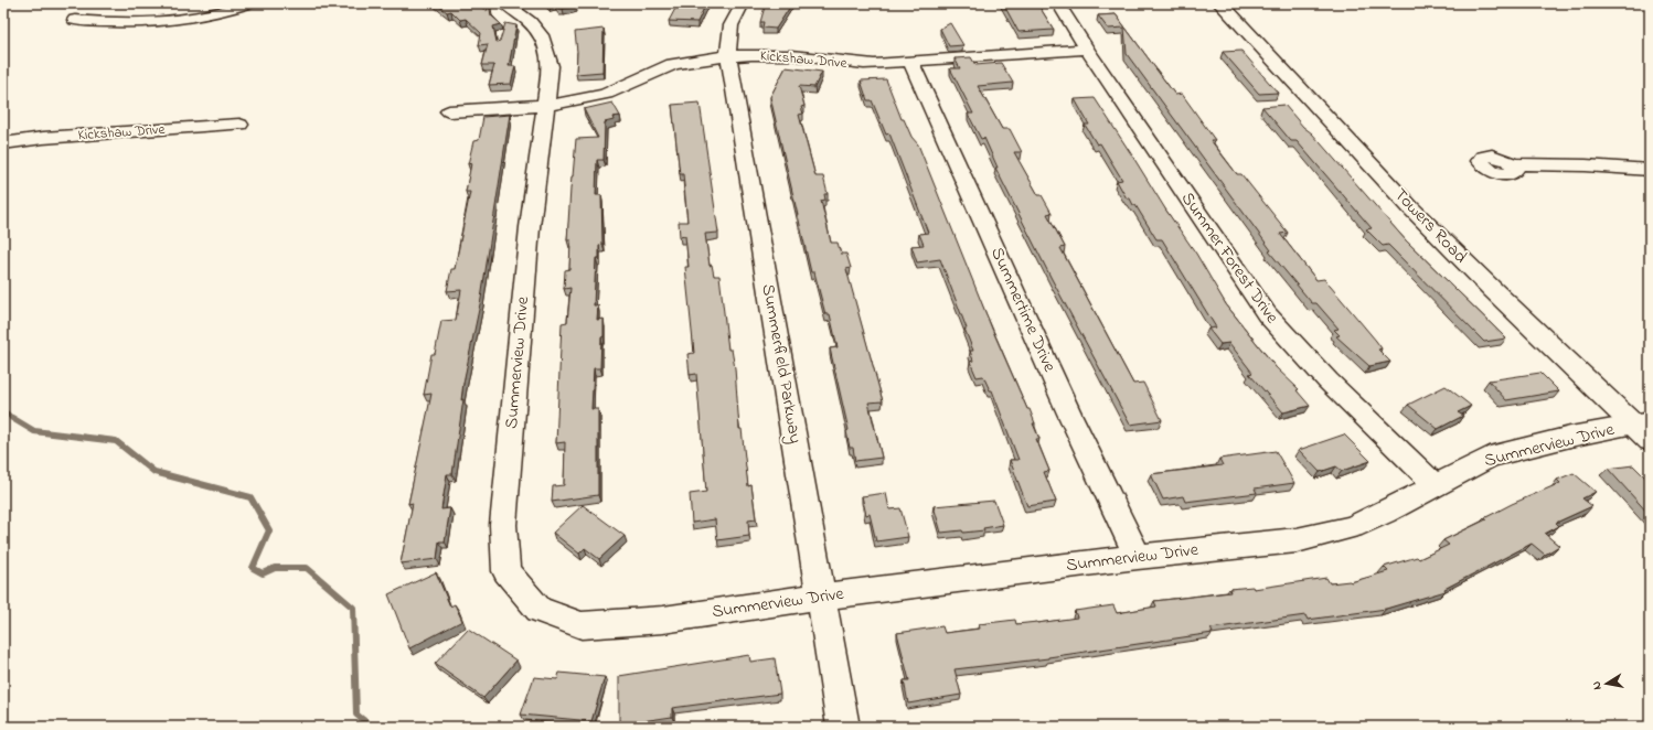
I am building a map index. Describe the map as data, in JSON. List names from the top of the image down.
{
  "streets": {
    "main road": ["Towers Road"],
    "street": [
      "Kickshaw Drive",
      "Summer Forest Drive",
      "Summertime Drive",
      "Summerview Drive",
      "Summerfield Parkway"
    ]
  },
  "crossings": [
    ["Kickshaw Drive", "Summer Forest Drive"],
    ["Kickshaw Drive", "Summertime Drive"],
    ["Kickshaw Drive", "Summerview Drive"],
    ["Kickshaw Drive", "Summerfield Parkway"],
    ["Towers Road", "Summerview Drive"],
    ["Summer Forest Drive", "Summerview Drive"],
    ["Summertime Drive", "Summerview Drive"],
    ["Summerview Drive", "Summerfield Parkway"]
  ],
  "north": "left"
}
